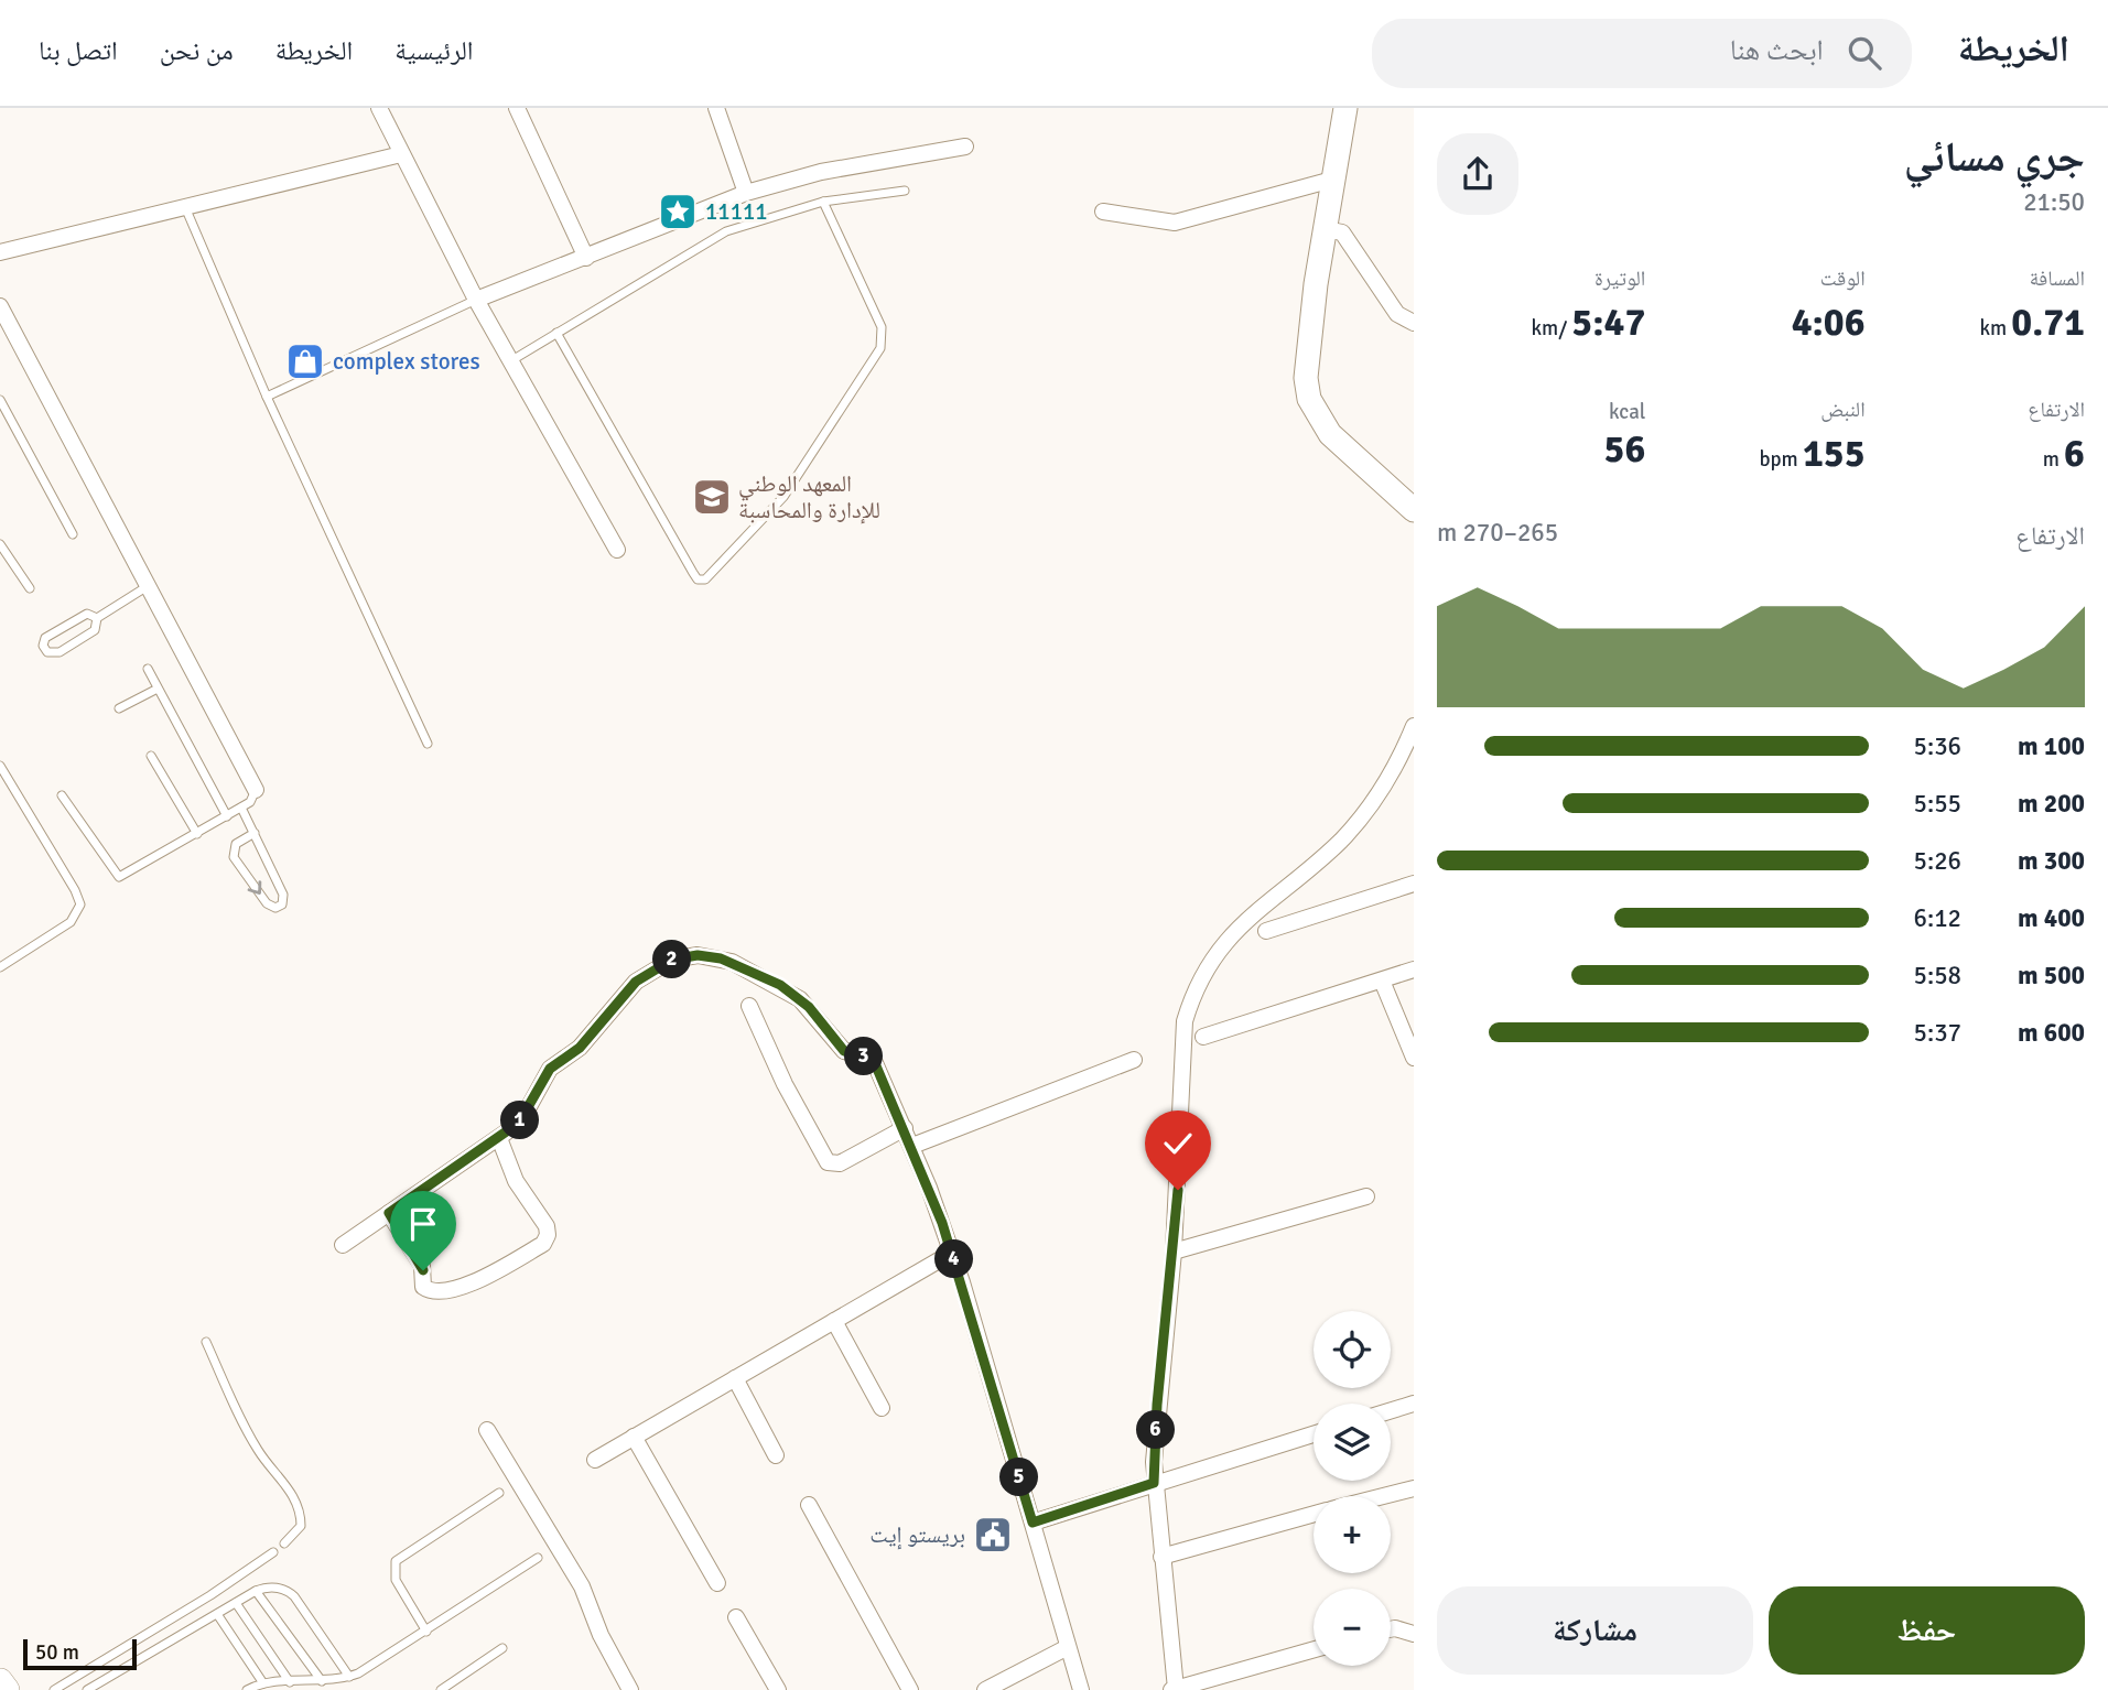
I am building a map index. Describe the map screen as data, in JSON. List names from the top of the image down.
{
  "places": {
    "place": ["11111"],
    "shop": ["complex stores"],
    "school or university": ["المعهد الوطني للإدارة والمحاسبة"],
    "public building": ["بريستو إيت"]
  },
  "scale_bar": "50 m",
  "page": {
    "header": "الخريطة",
    "search": "ابحث هنا",
    "nav": [
      "الرئيسية",
      "الخريطة",
      "من نحن",
      "اتصل بنا"
    ],
    "heading": ["جري مسائي", "21:50"],
    "stats": [
      ["المسافة", "0.71 km"],
      ["الوقت", "4:06"],
      ["الوتيرة", "5:47 /km"],
      ["الارتفاع", "6 m"],
      ["النبض", "155 bpm"],
      ["kcal", "56"]
    ],
    "chart": ["الارتفاع", "265–270 m"],
    "list": [
      {
        "name": "100 m",
        "note": "5:36"
      },
      {
        "name": "200 m",
        "note": "5:55"
      },
      {
        "name": "300 m",
        "note": "5:26"
      },
      {
        "name": "400 m",
        "note": "6:12"
      },
      {
        "name": "500 m",
        "note": "5:58"
      },
      {
        "name": "600 m",
        "note": "5:37"
      }
    ],
    "pins": [
      "2",
      "3",
      "1",
      "4",
      "6",
      "5"
    ],
    "map_buttons": ["+", "−"],
    "buttons": ["حفظ", "مشاركة"],
    "scale": "50 m"
  }
}
